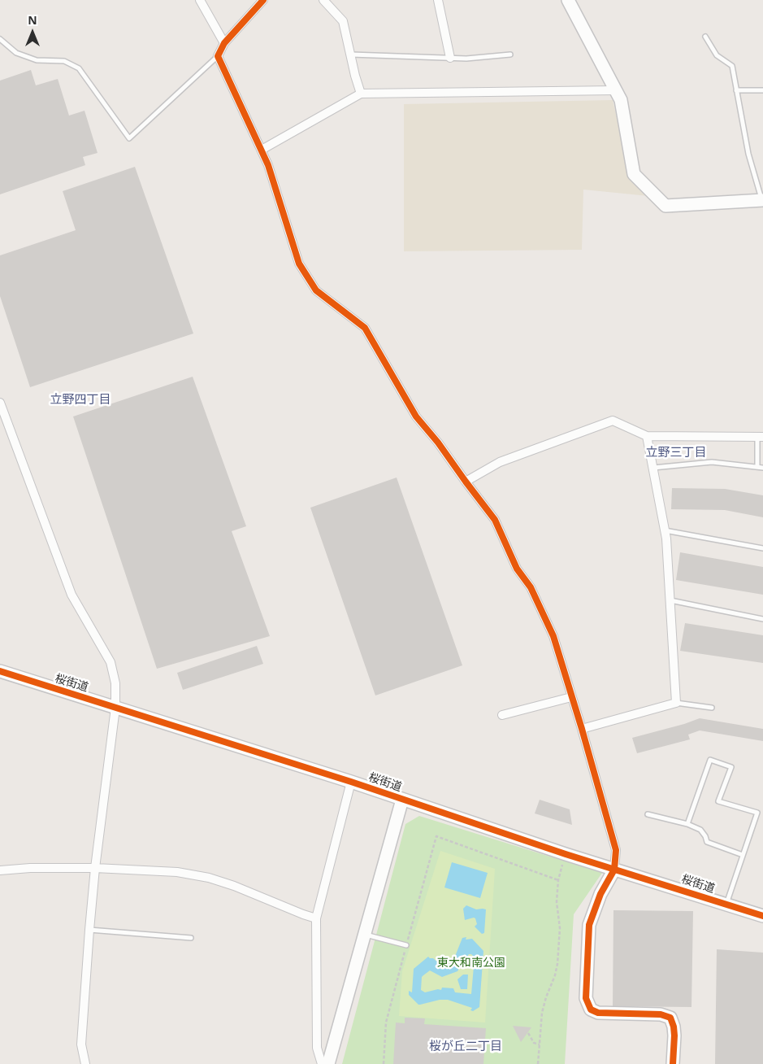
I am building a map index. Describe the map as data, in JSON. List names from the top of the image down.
{
  "streets": {
    "street": ["桜街道"]
  },
  "districts": ["立野四丁目", "立野三丁目", "桜が丘二丁目"],
  "parks": ["東大和南公園"],
  "north": "top"
}
